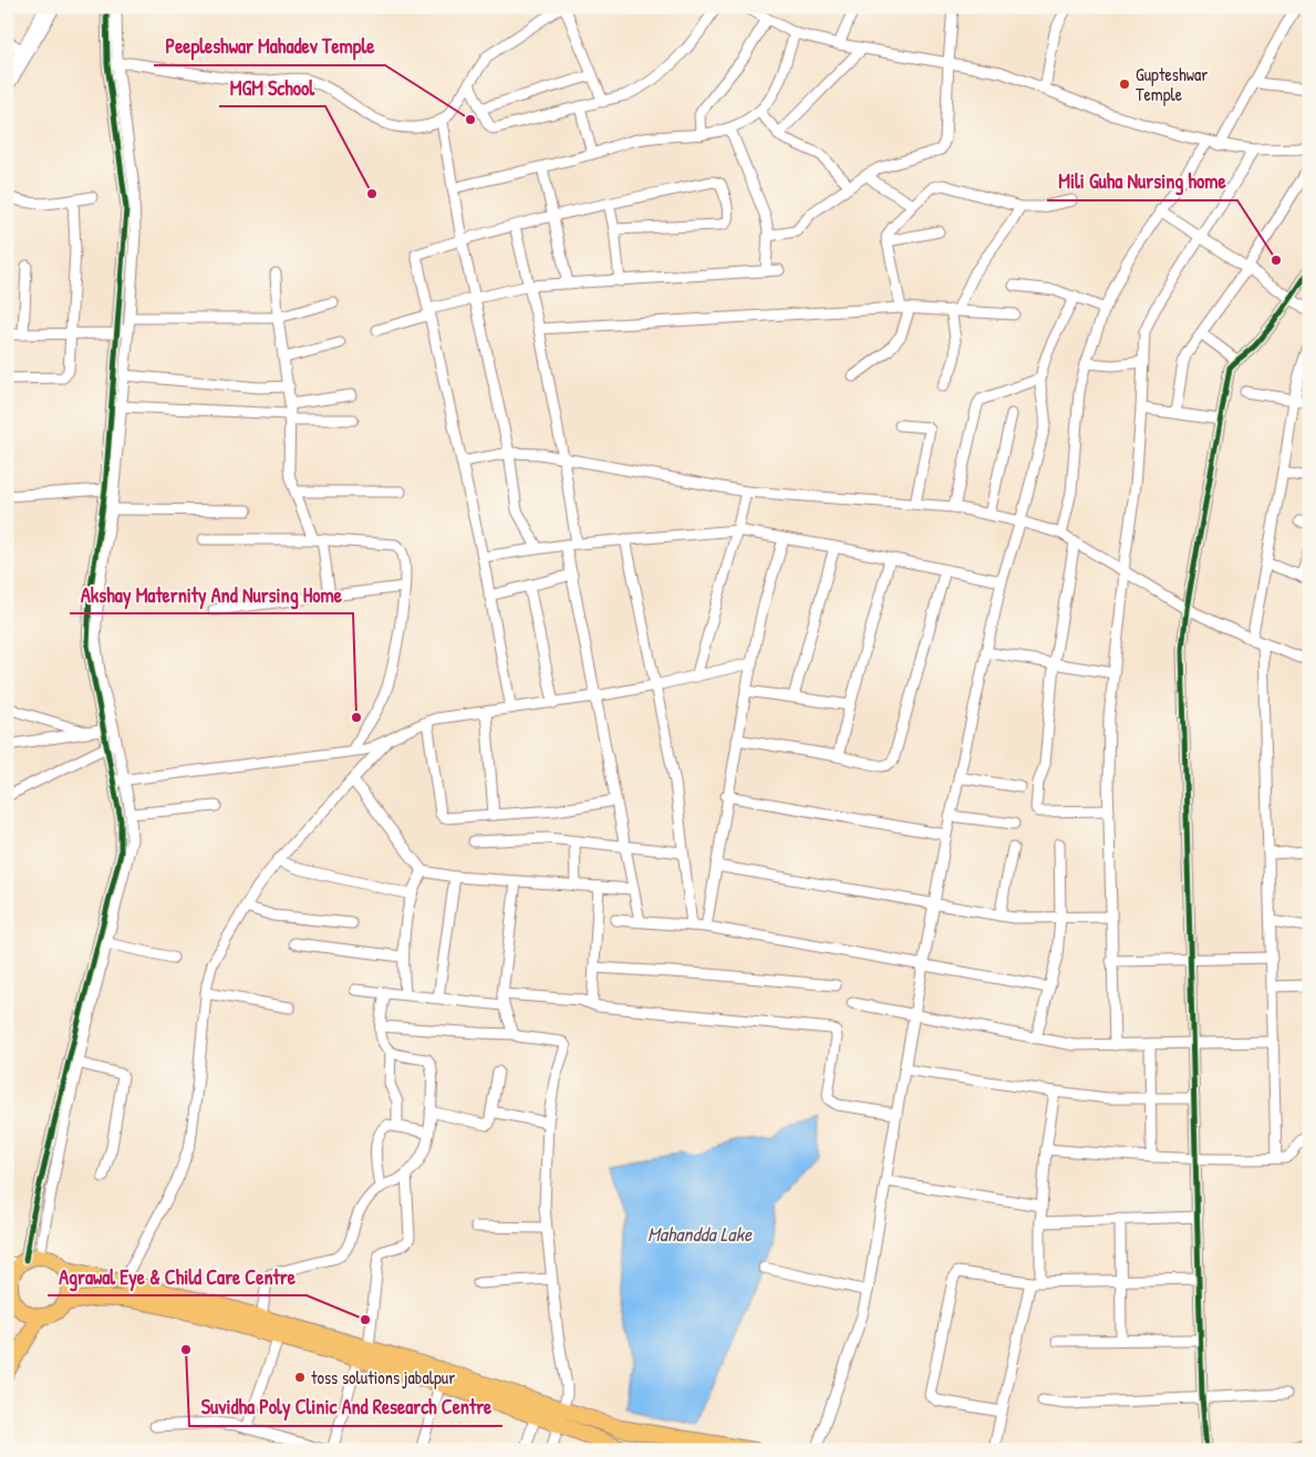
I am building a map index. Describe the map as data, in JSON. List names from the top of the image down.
{
  "water": ["Mahandda Lake"],
  "places": [
    "Gupteshwar Temple",
    "Peepleshwar Mahadev Temple",
    "MGM School",
    "Mili Guha Nursing home",
    "Akshay Maternity And Nursing Home",
    "Agrawal Eye & Child Care Centre",
    "Suvidha Poly Clinic And Research Centre",
    "toss solutions jabalpur"
  ]
}
